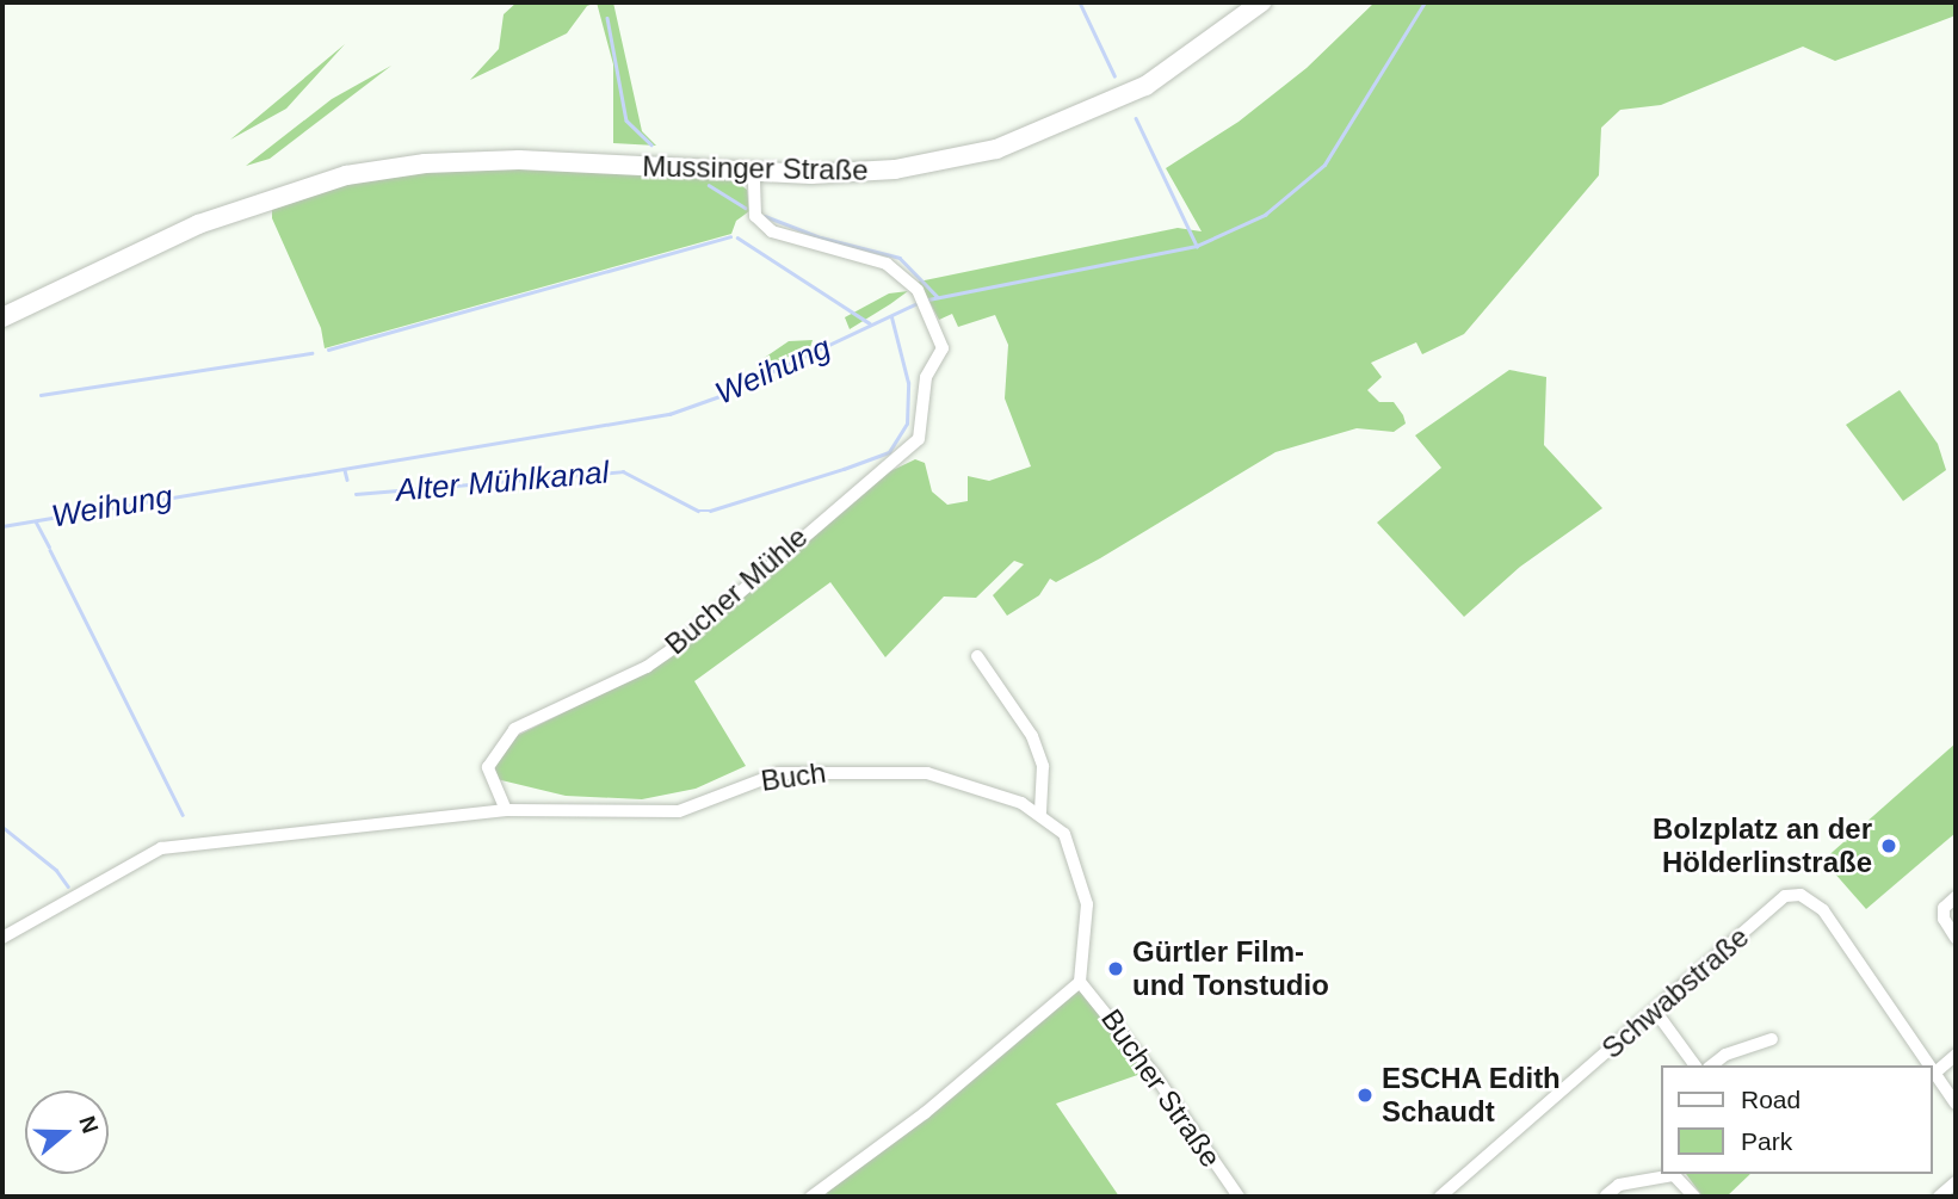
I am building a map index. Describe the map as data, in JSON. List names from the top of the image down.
{
  "streets": {
    "street": [
      "Mussinger Straße",
      "Bucher Mühle",
      "Buch",
      "Schwabstraße",
      "Bucher Straße"
    ]
  },
  "crossings": [
    ["Mussinger Straße", "Bucher Mühle"],
    ["Bucher Mühle", "Buch"],
    ["Buch", "Bucher Straße"]
  ],
  "water": ["Weihung", "Alter Mühlkanal"],
  "places": ["Bolzplatz an der Hölderlinstraße", "Gürtler Film- und Tonstudio", "ESCHA Edith Schaudt"],
  "legend": ["Road", "Park"],
  "north": "right"
}
